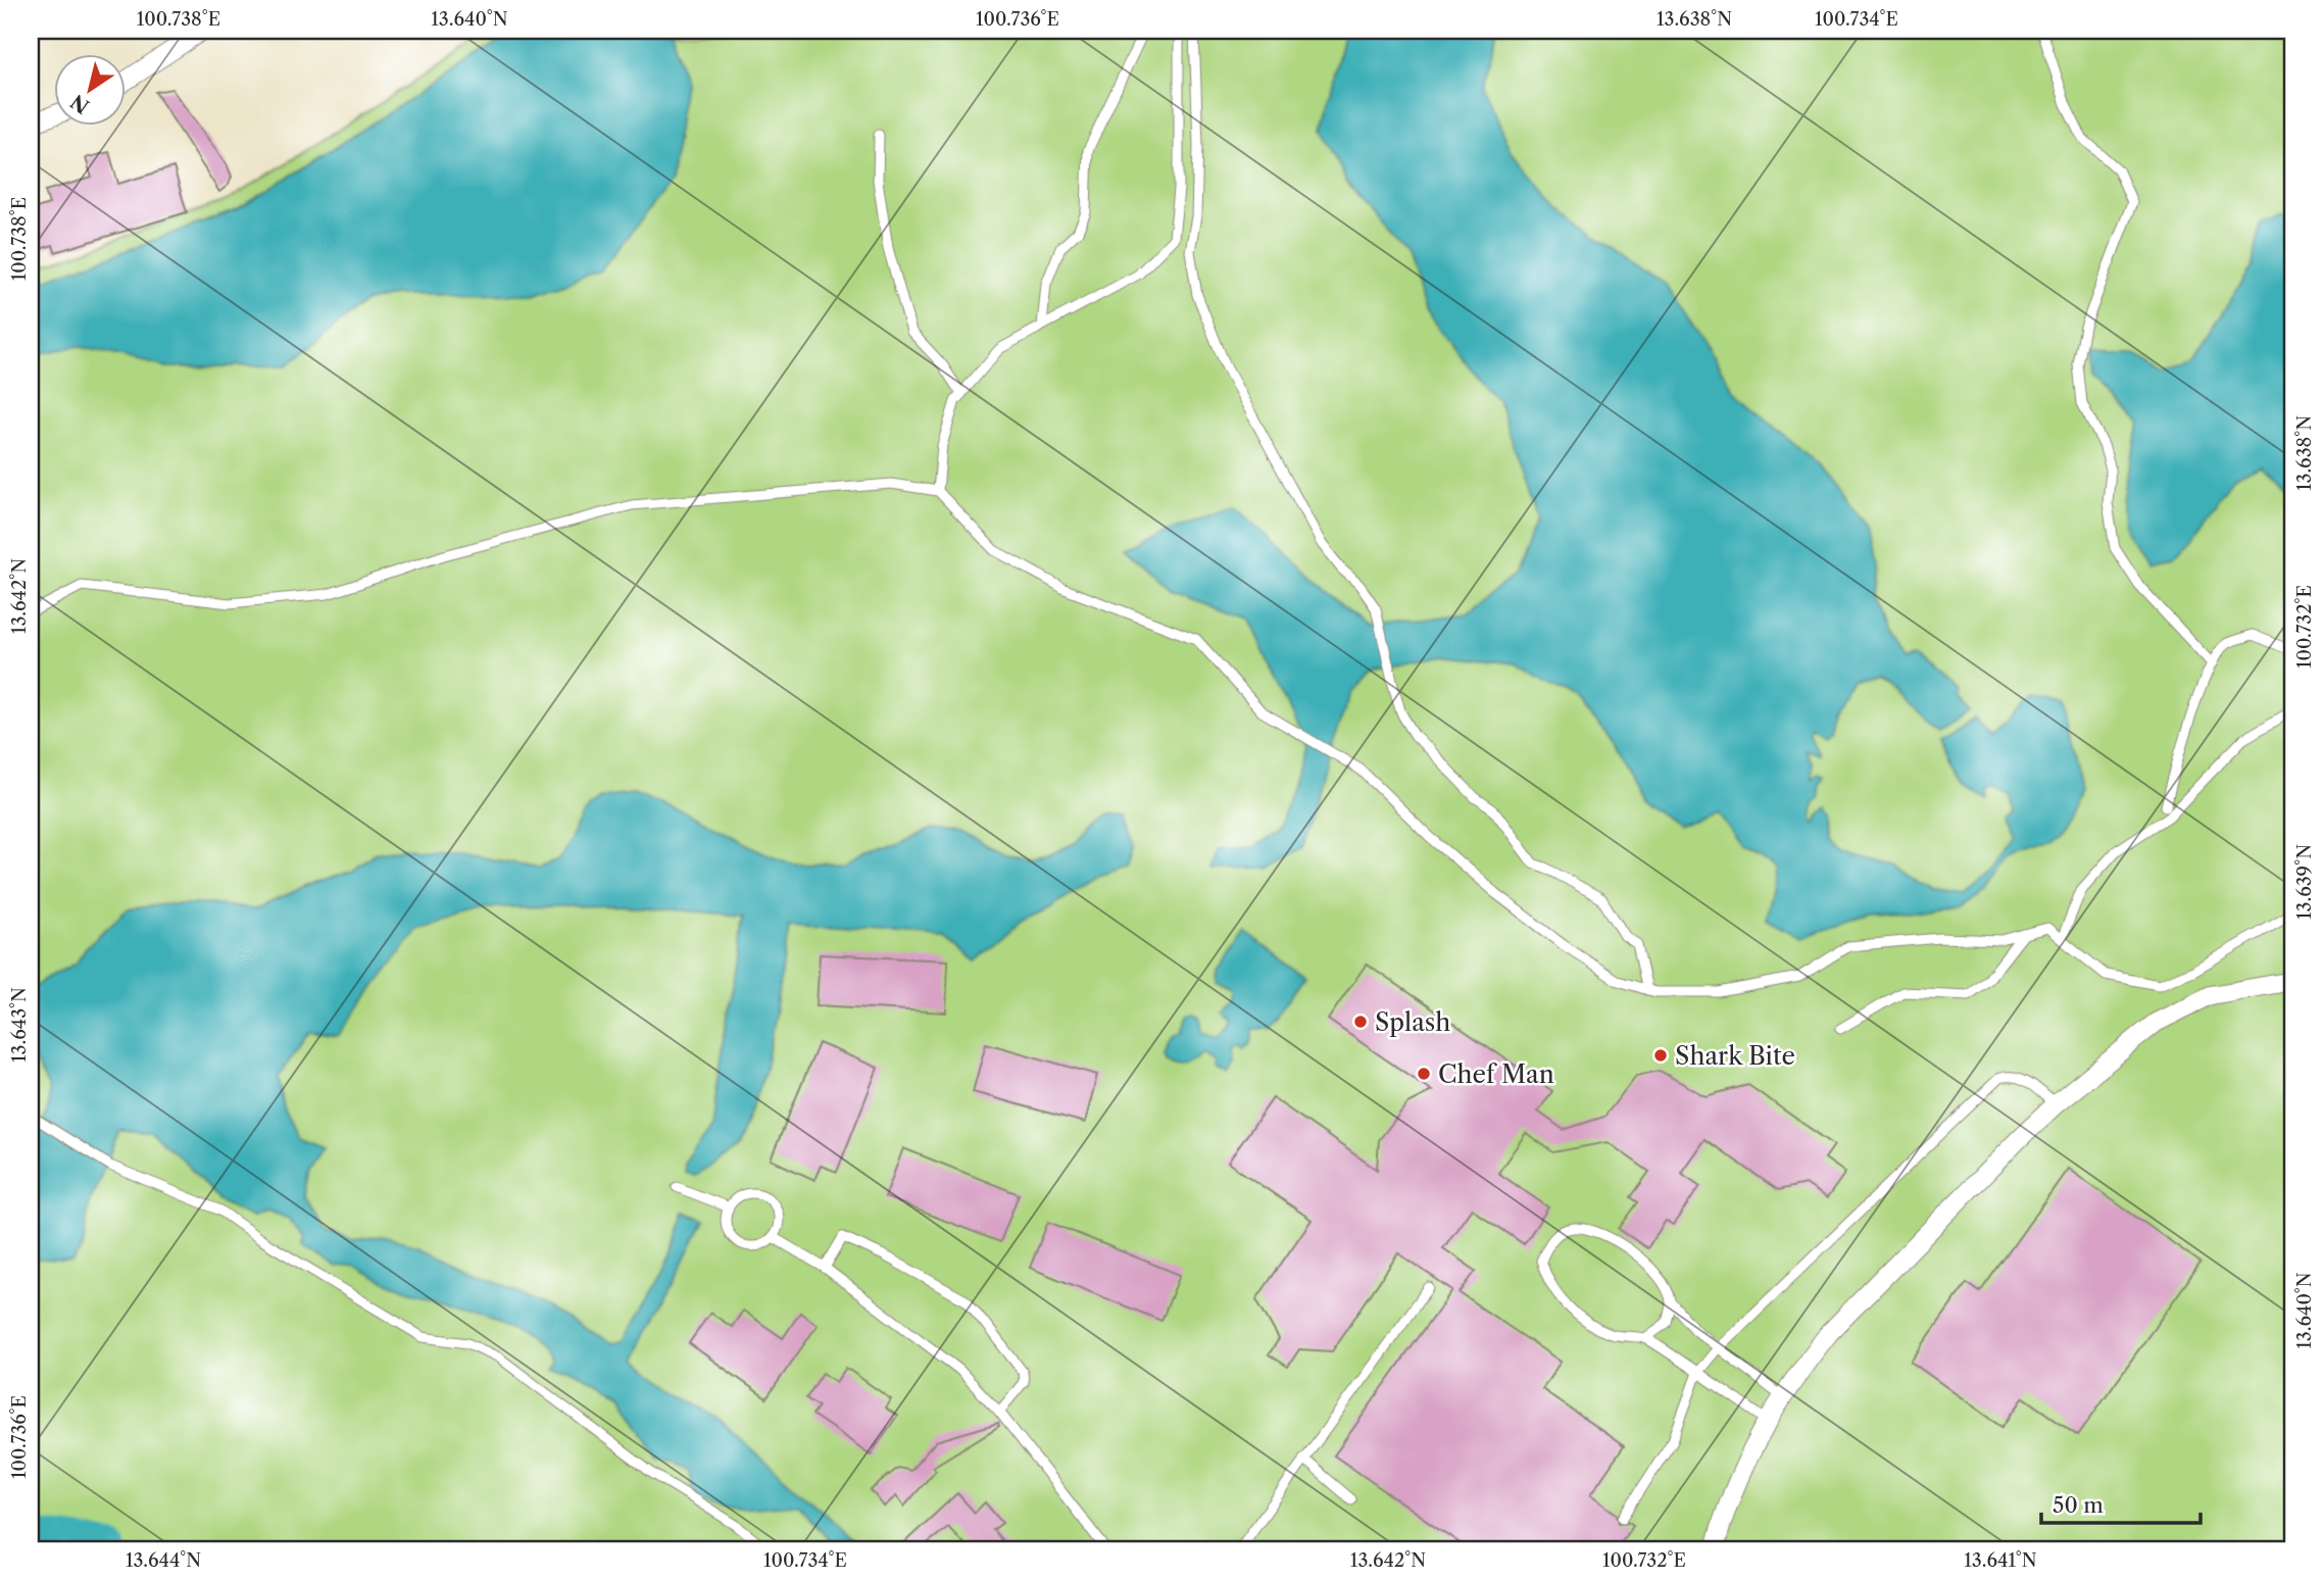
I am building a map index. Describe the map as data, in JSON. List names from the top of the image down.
{
  "places": ["Splash", "Shark Bite", "Chef Man"],
  "scale_bar": "50 m",
  "north": "bottom left",
  "coordinates": [
    "100.738°E",
    "13.640°N",
    "100.736°E",
    "13.638°N",
    "100.734°E",
    "13.642°N",
    "100.732°E",
    "13.639°N",
    "13.643°N",
    "13.644°N",
    "13.641°N"
  ]
}
